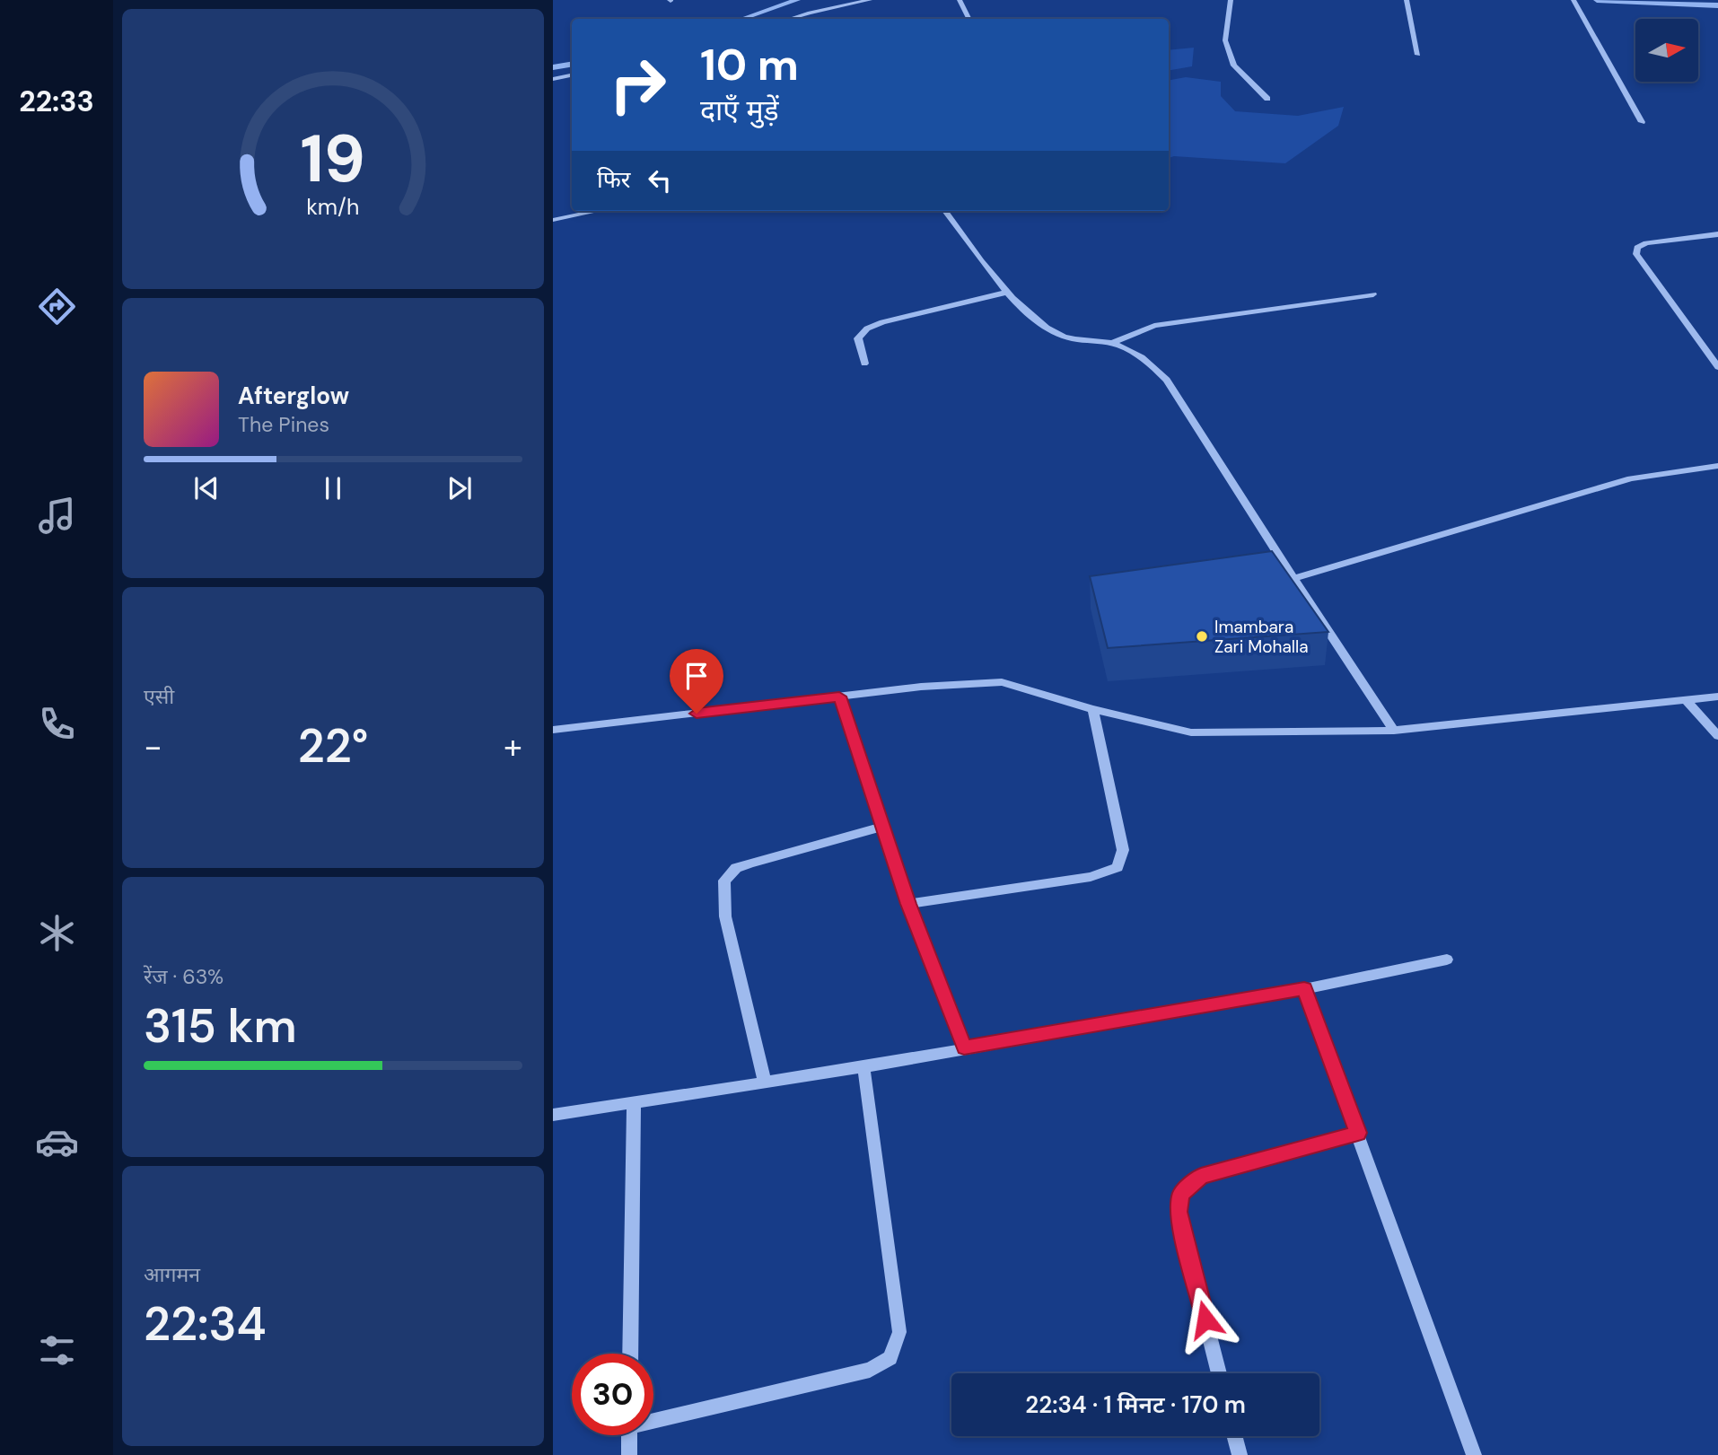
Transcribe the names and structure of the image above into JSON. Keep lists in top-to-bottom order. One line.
{"places":["Imambara Zari Mohalla"],"north":"right","page":{"tabs":"22:33","turn":["10 m","दाएँ मुड़ें"],"then":"फिर","song":["Afterglow","The Pines"],"tile":["एसी",["रेंज · 63%","315 km"],["आगमन","22:34"]],"heat":["−","22°","+"],"limit":"30","trip":"22:34 · 1 मिनट · 170 m","gauge":["19","km/h"]}}
